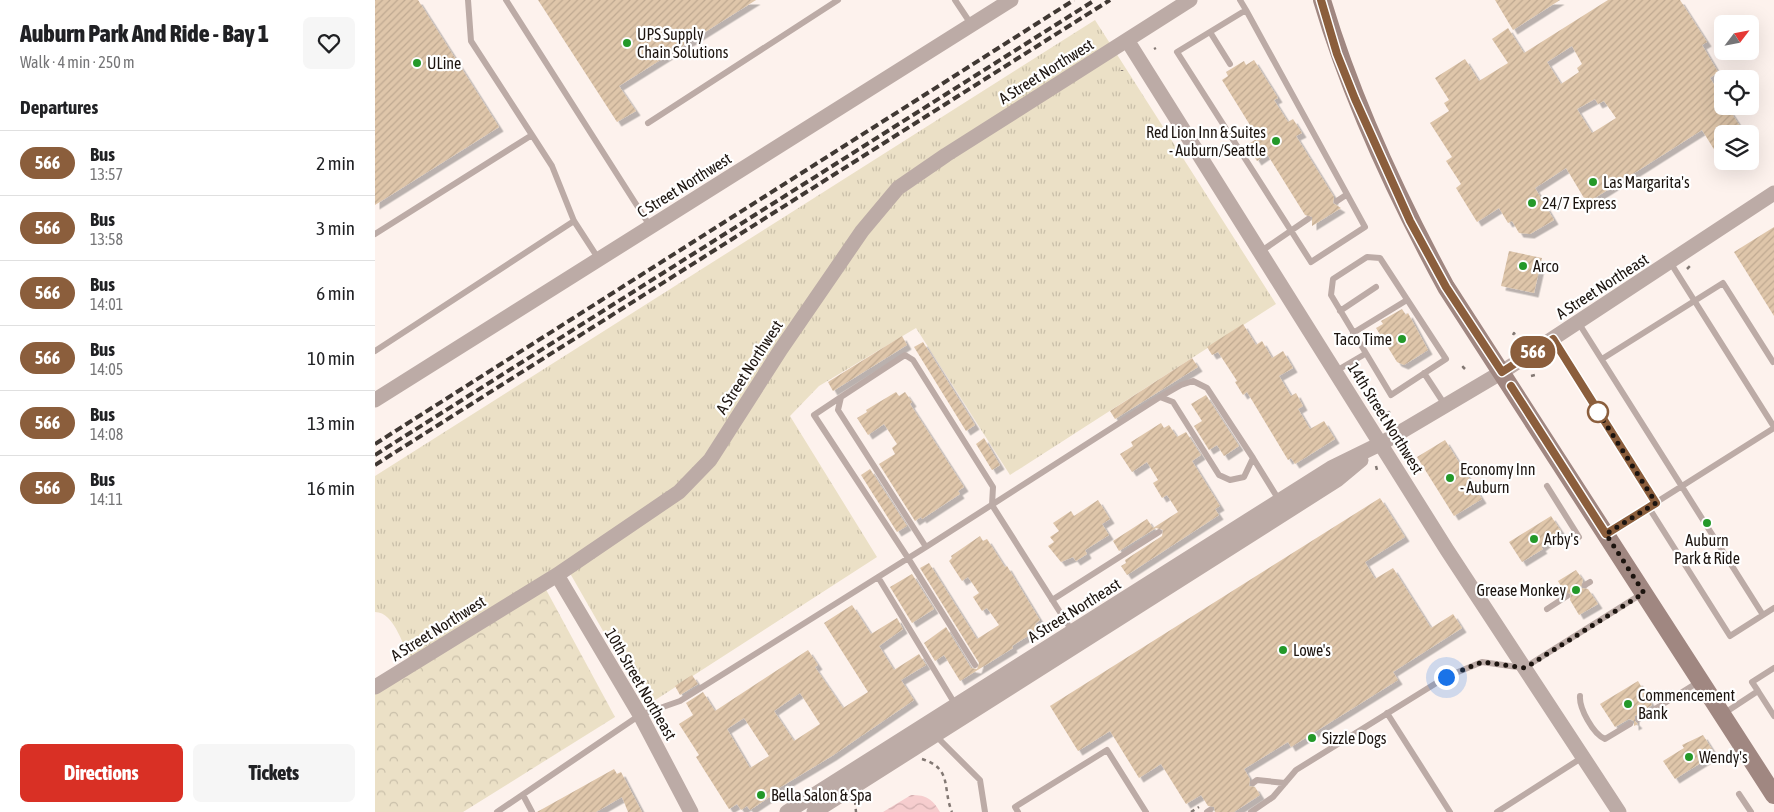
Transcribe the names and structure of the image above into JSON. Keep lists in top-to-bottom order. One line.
{"streets":{"street":["A Street Northwest","C Street Northwest","A Street Northeast","14th Street Northwest","10th Street Northeast"]},"crossings":[["A Street Northwest","14th Street Northwest"],["A Street Northwest","10th Street Northeast"],["A Street Northeast","14th Street Northwest"]],"places":["UPS Supply Chain Solutions","ULine","Red Lion Inn & Suites - Auburn/Seattle","Las Margarita's","24/7 Express","Arco","Taco Time","Economy Inn - Auburn","Auburn Park & Ride","Arby's","Grease Monkey","Lowe's","Commencement Bank","Sizzle Dogs","Wendy's","Bella Salon & Spa"],"lines":["bus line 566"],"north":"top right","page":{"heading":[["Auburn Park And Ride - Bay 1","Walk · 4 min · 250 m"],"Departures"],"on_map":"566","list":[{"mark":"566","name":"Bus","note":"13:57","value":"2 min"},{"mark":"566","name":"Bus","note":"13:58","value":"3 min"},{"mark":"566","name":"Bus","note":"14:01","value":"6 min"},{"mark":"566","name":"Bus","note":"14:05","value":"10 min"},{"mark":"566","name":"Bus","note":"14:08","value":"13 min"},{"mark":"566","name":"Bus","note":"14:11","value":"16 min"}],"buttons":["Directions","Tickets"]}}
